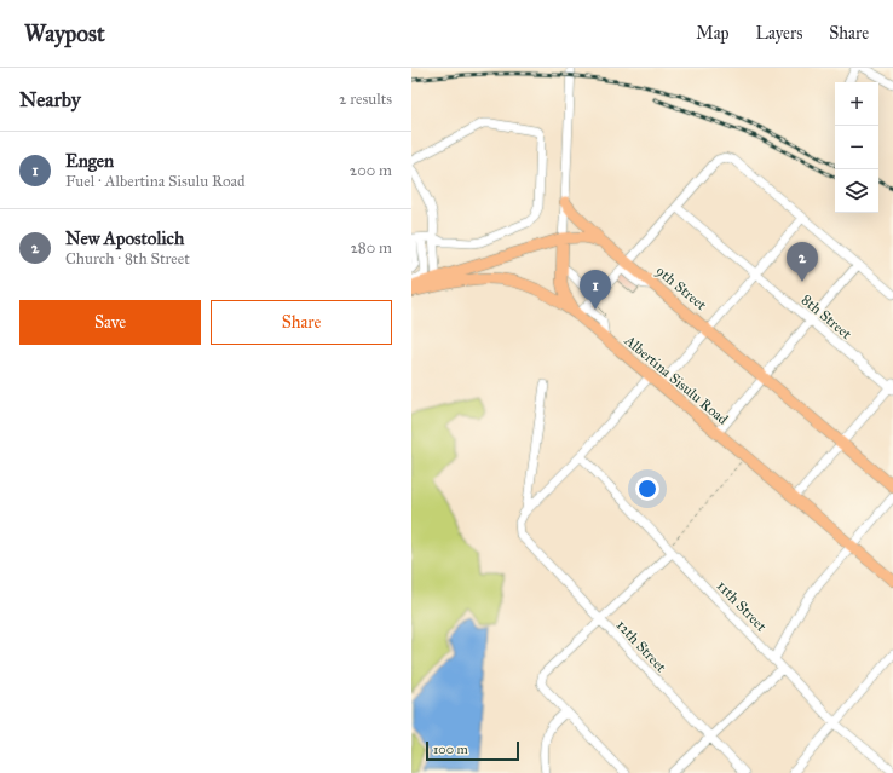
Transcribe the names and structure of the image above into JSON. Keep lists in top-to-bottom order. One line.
{"streets":{"main road":["9th Street","Albertina Sisulu Road"],"street":["8th Street","11th Street","12th Street"]},"crossings":[["9th Street","Albertina Sisulu Road"]],"scale_bar":"100 m","page":{"header":"Waypost","nav":["Map","Layers","Share"],"heading":["Nearby","2 results"],"map_buttons":["+","−"],"list":[{"mark":"1","name":"Engen","note":"Fuel · Albertina Sisulu Road","value":"200 m"},{"mark":"2","name":"New Apostolich","note":"Church · 8th Street","value":"280 m"}],"pins":["2","1"],"buttons":["Save","Share"],"scale":"100 m"}}
